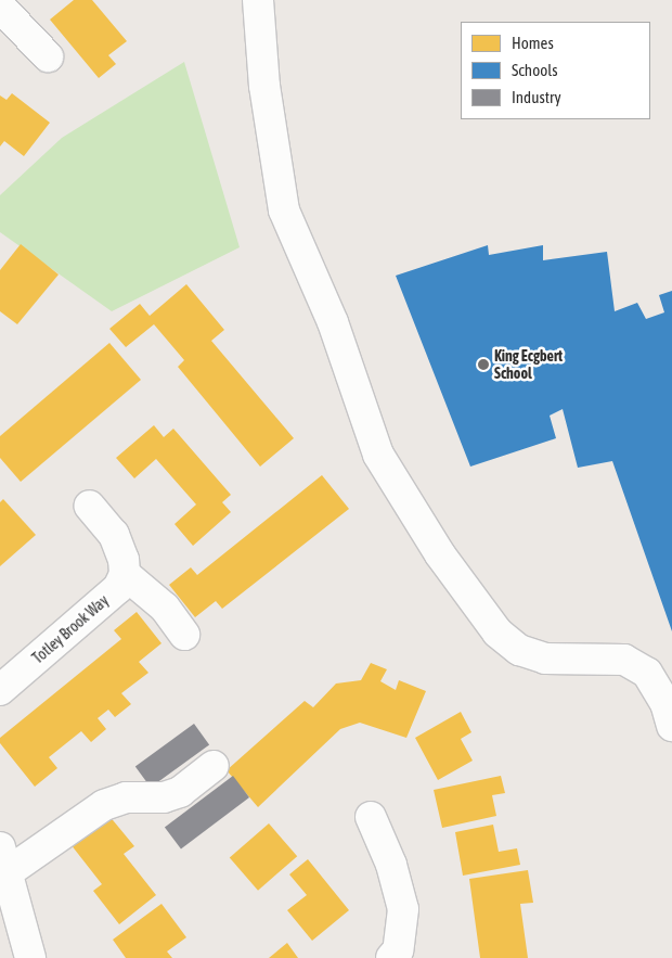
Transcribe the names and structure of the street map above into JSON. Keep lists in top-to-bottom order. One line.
{"streets":{"street":["Totley Brook Way"]},"places":["King Ecgbert School"],"legend":["Homes","Schools","Industry"]}
